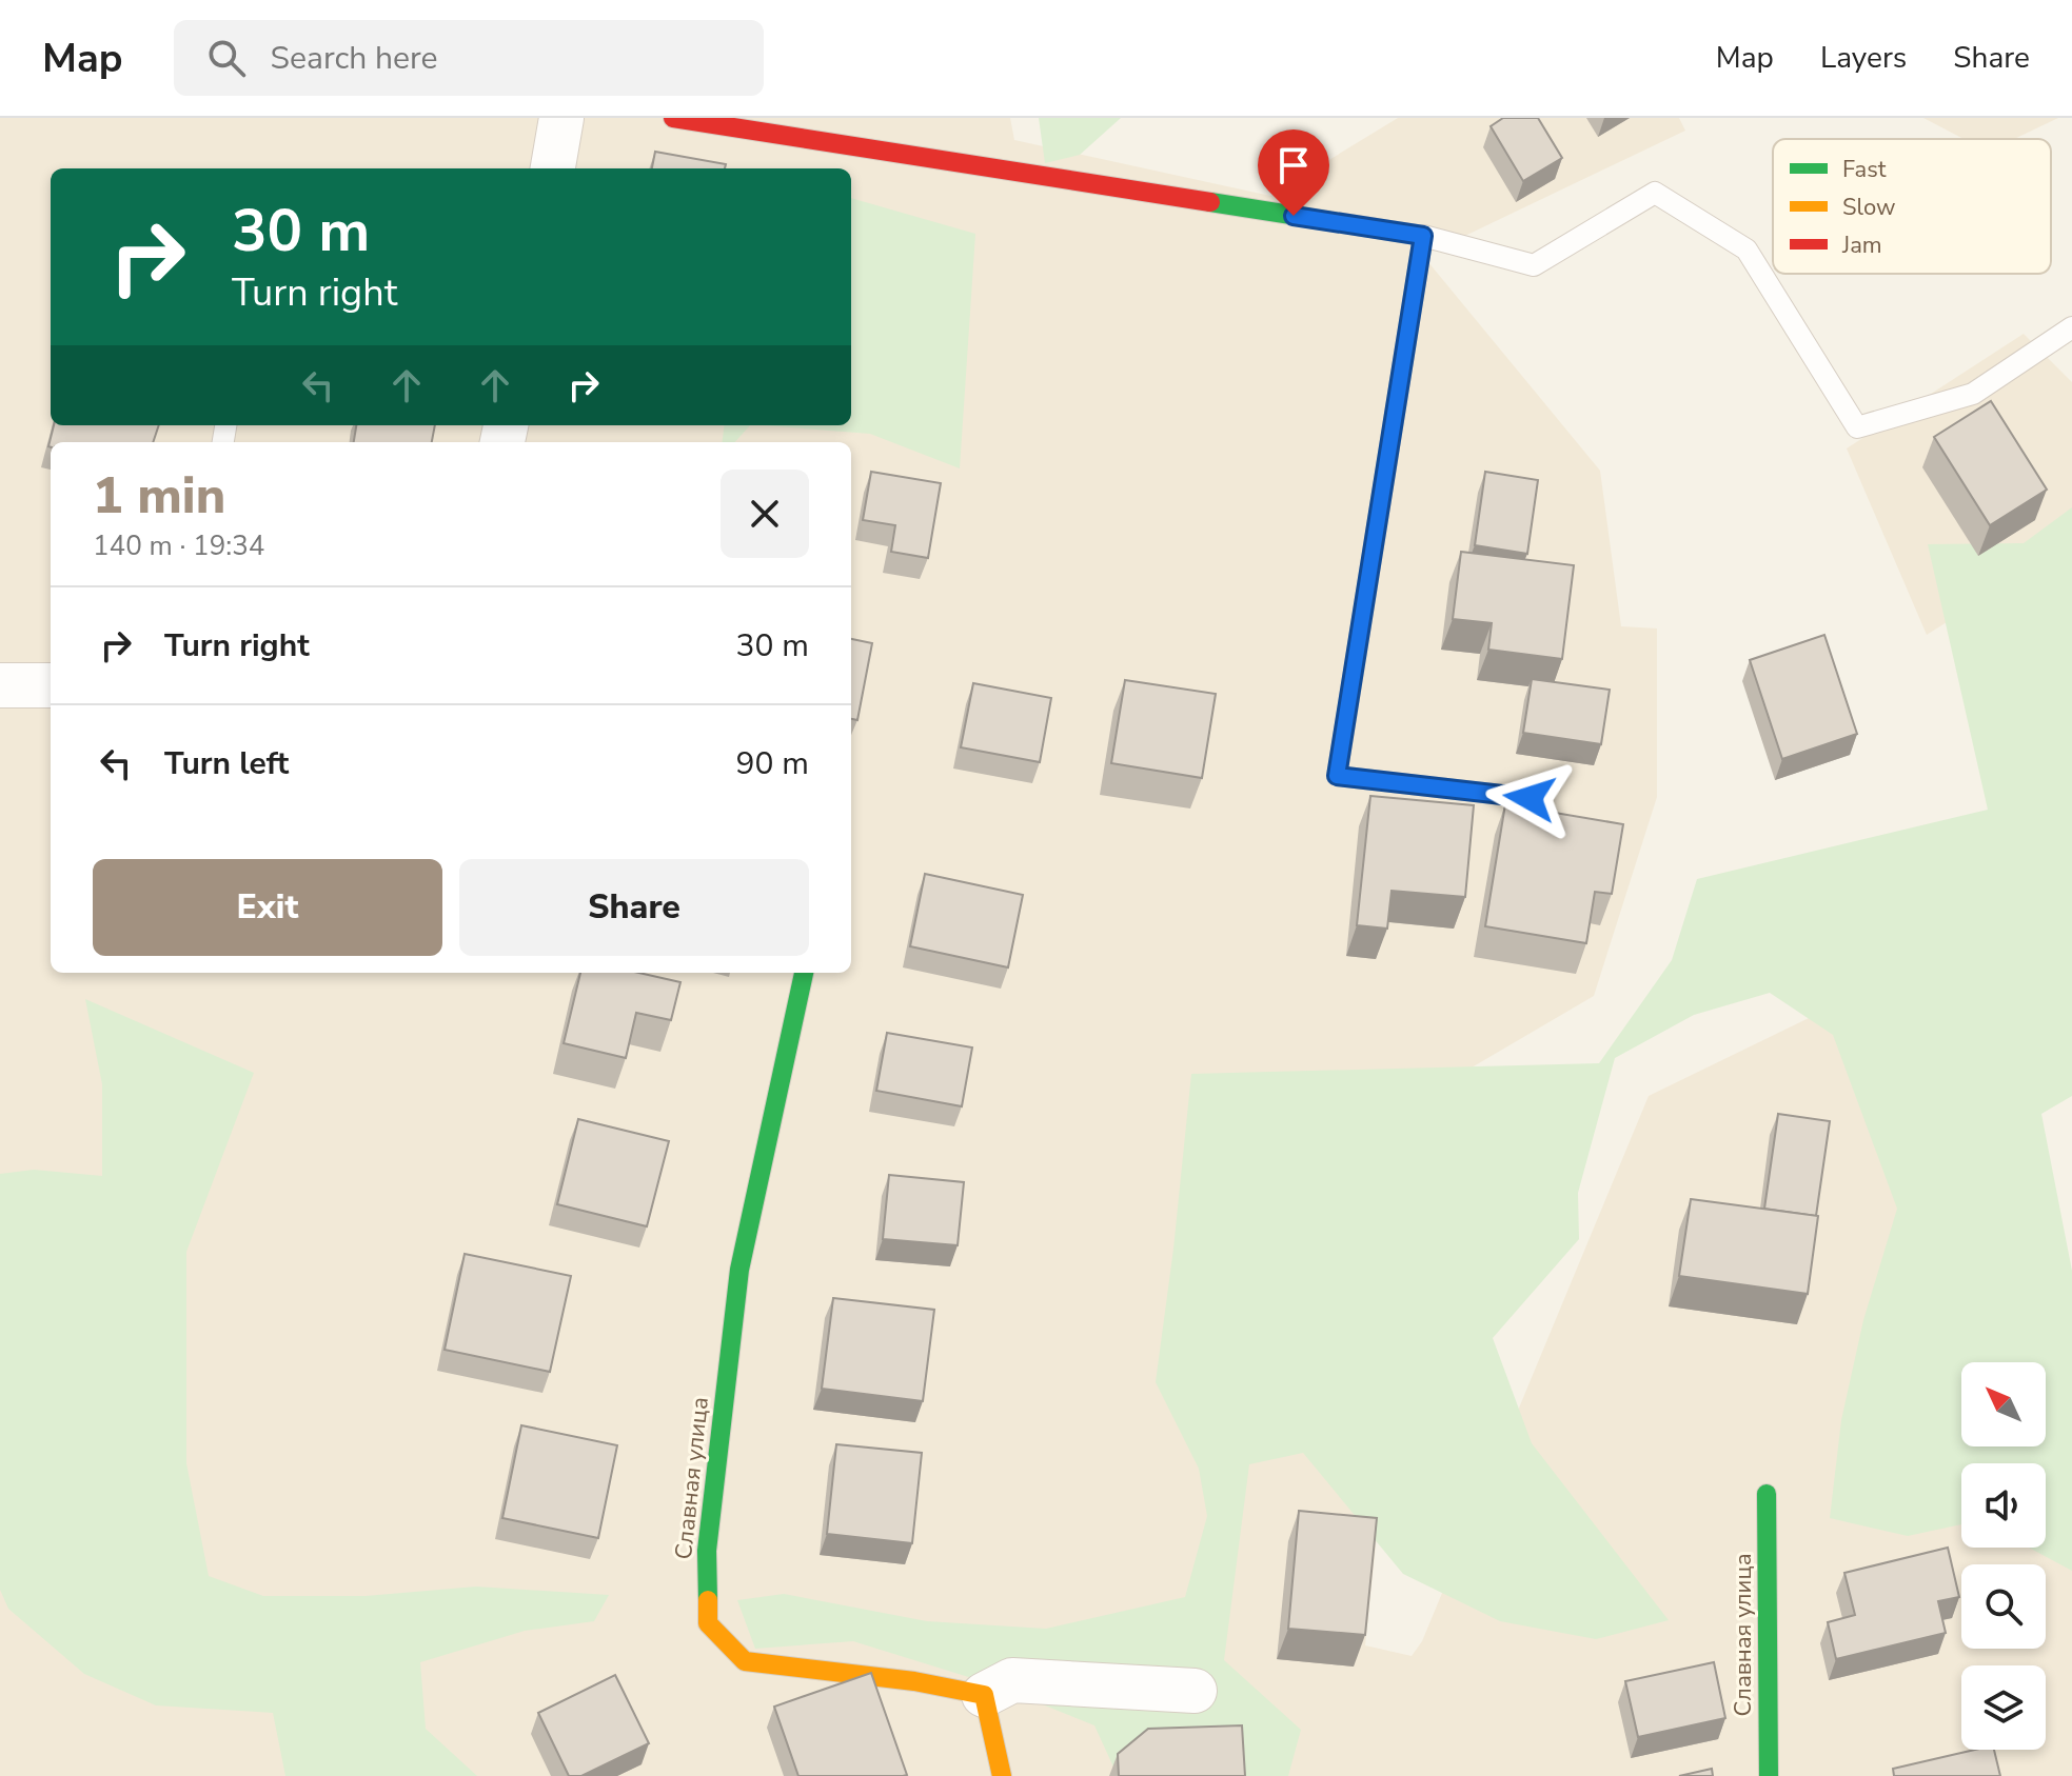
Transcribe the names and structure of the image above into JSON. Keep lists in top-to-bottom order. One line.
{"streets":{"street":["Славная улица"]},"legend":["Fast","Slow","Jam"],"north":"top left","page":{"header":"Map","search":"Search here","nav":["Map","Layers","Share"],"turn":["30 m","Turn right"],"heading":["1 min","140 m · 19:34"],"list":[{"name":"Turn right","value":"30 m"},{"name":"Turn left","value":"90 m"}],"buttons":["Exit","Share"]}}
